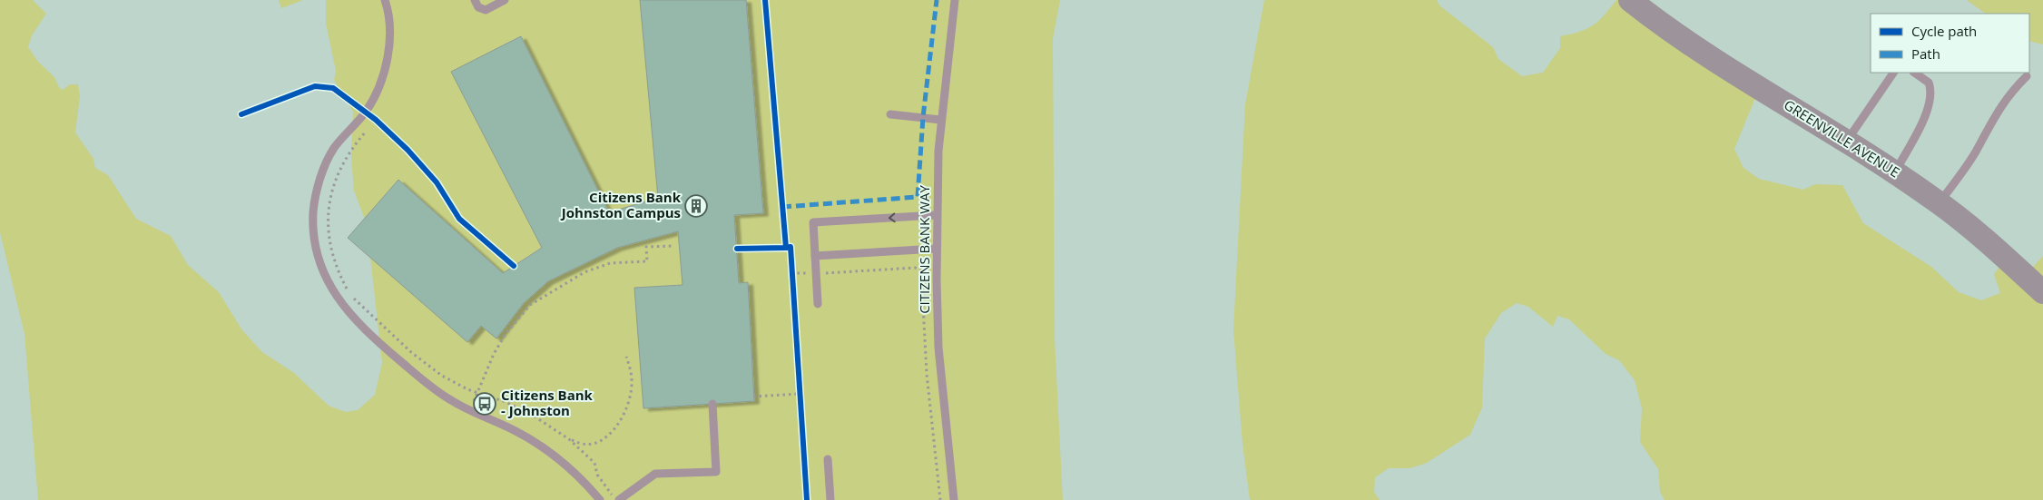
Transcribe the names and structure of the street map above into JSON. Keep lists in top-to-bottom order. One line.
{"streets":{"main road":["GREENVILLE AVENUE"],"lane":["CITIZENS BANK WAY"]},"places":{"building":["Citizens Bank Johnston Campus"],"bus stop":["Citizens Bank - Johnston"]},"legend":["Cycle path","Path"]}
